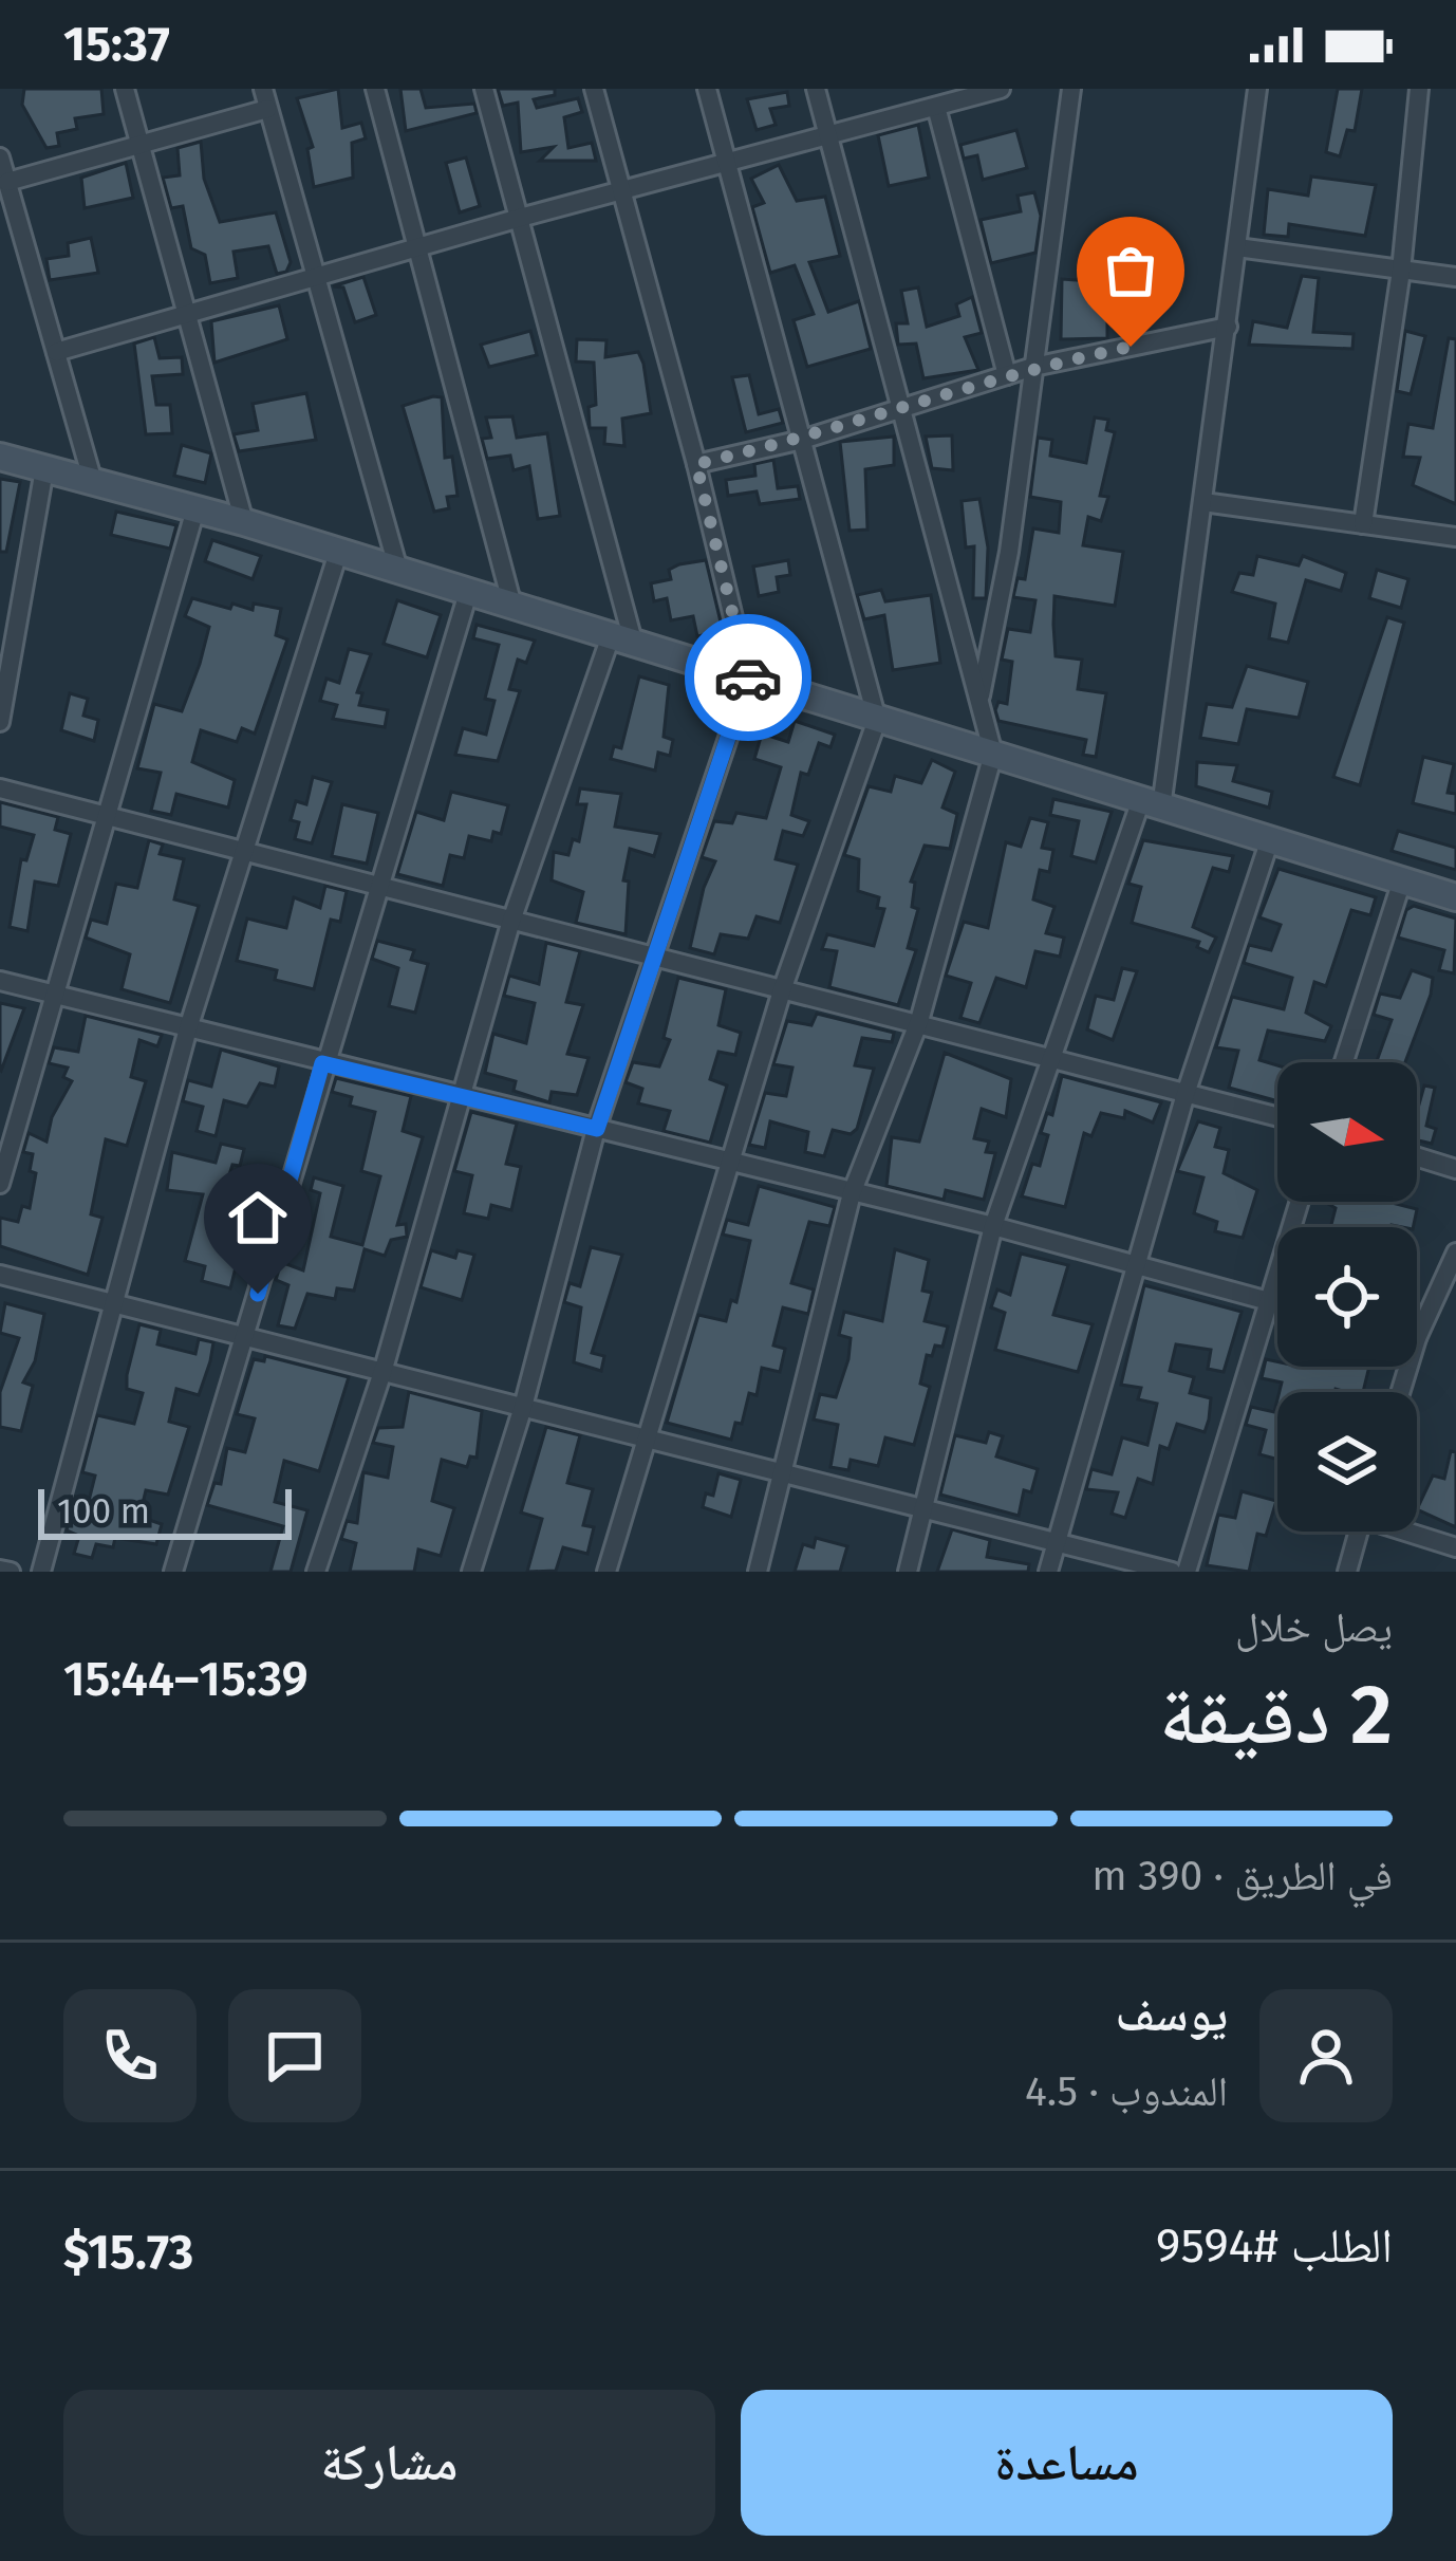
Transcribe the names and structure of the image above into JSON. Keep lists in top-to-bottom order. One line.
{"scale_bar":"100 m","north":"right","page":{"status":"15:37","scale":"100 m","heading":["2 دقيقة","يصل خلال","15:39–15:44"],"panel":["يوسف","المندوب · 4.5","الطلب #9594","$15.73"],"bar":"في الطريق · 390 m","buttons":["مساعدة","مشاركة"]}}
